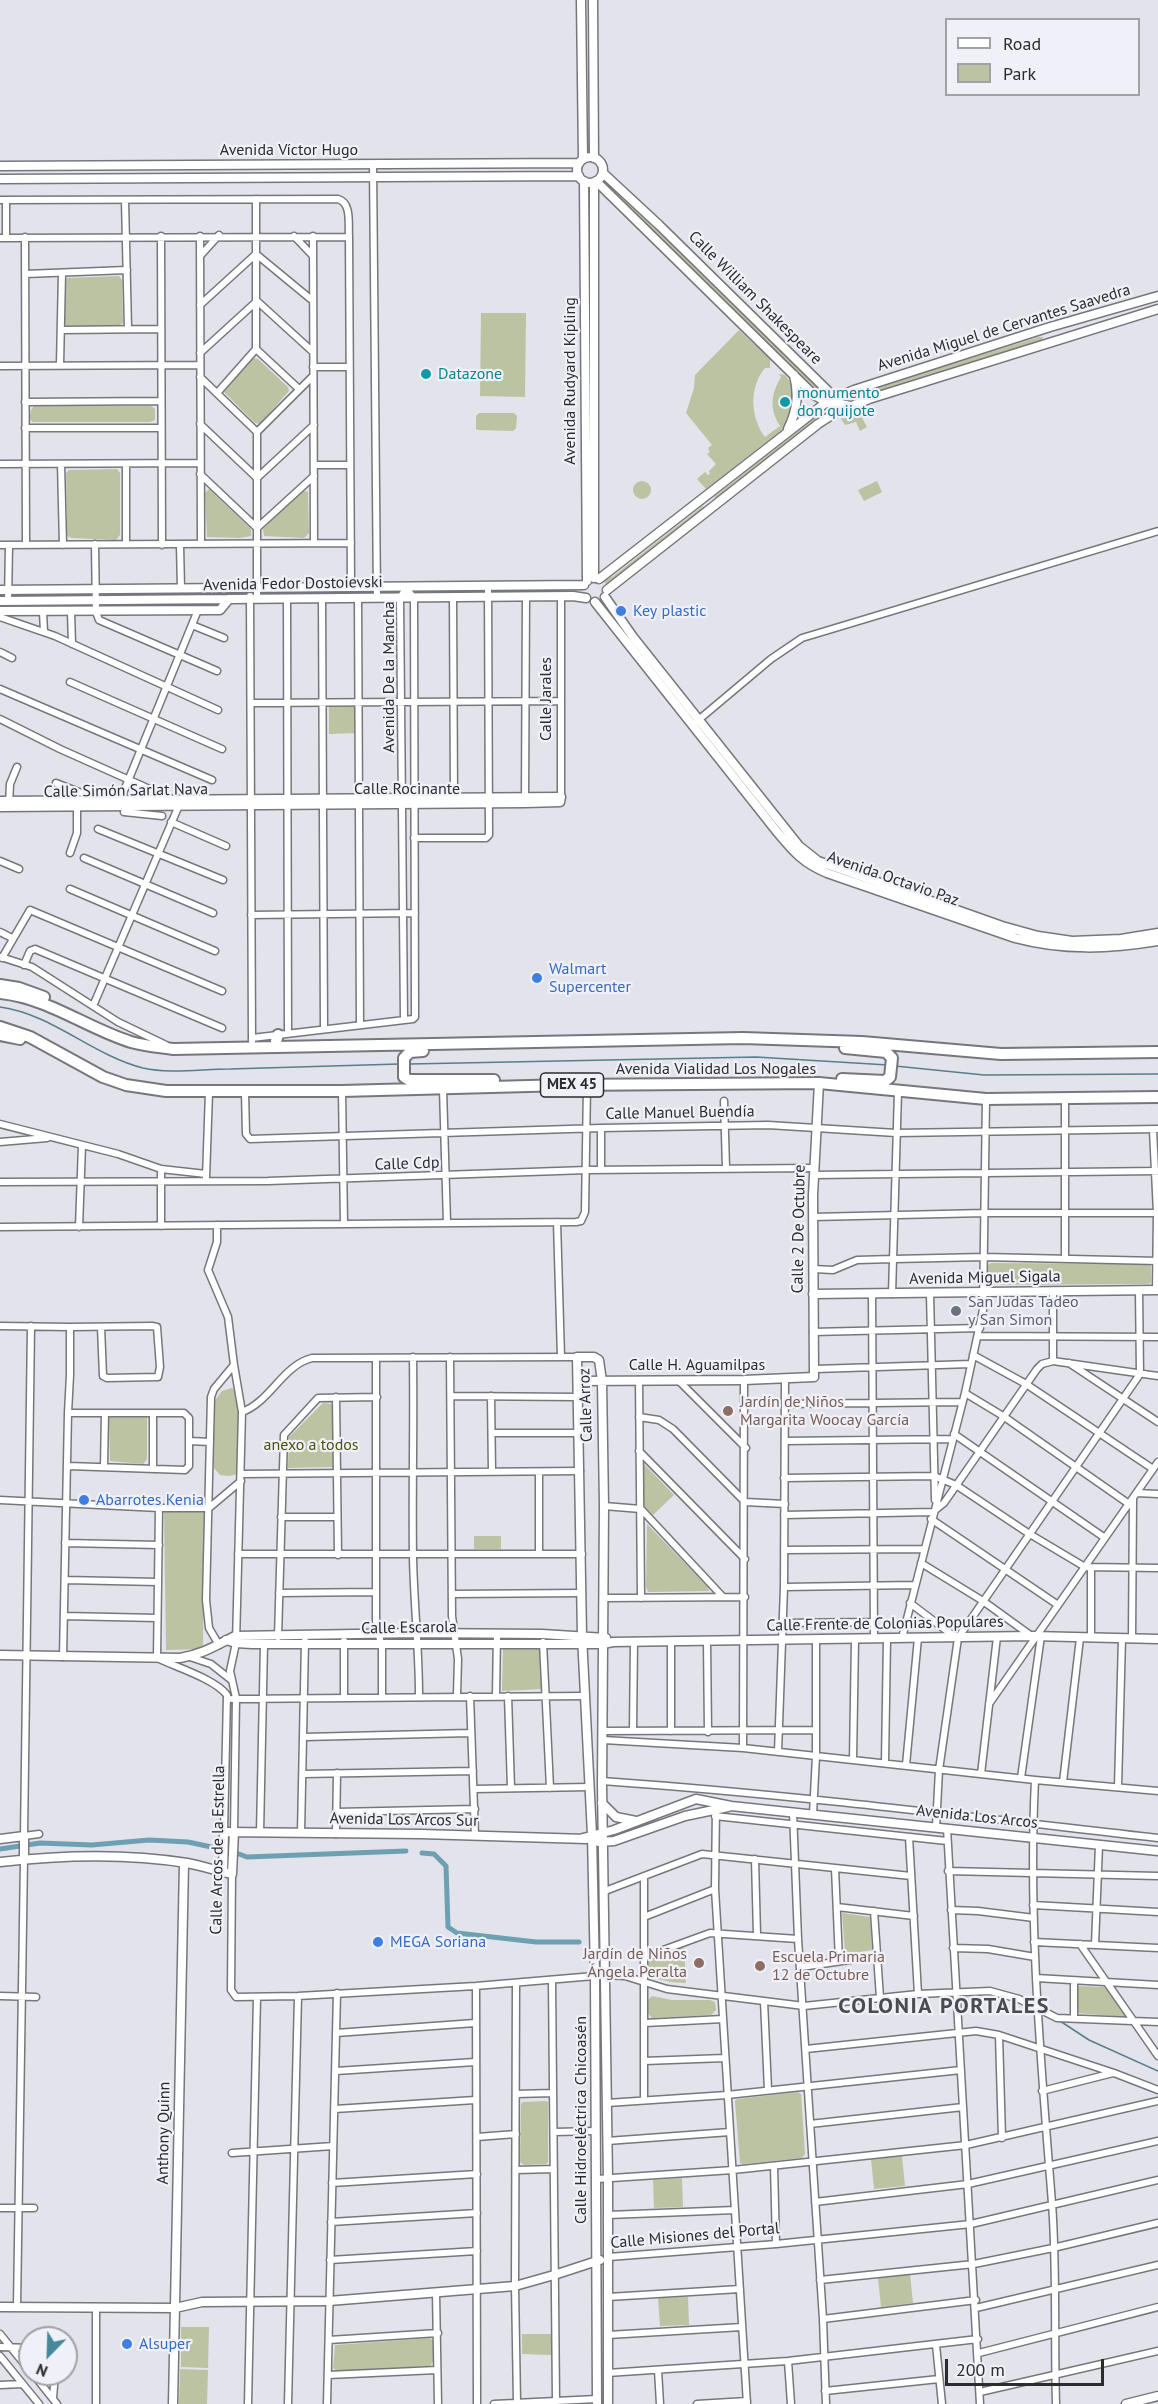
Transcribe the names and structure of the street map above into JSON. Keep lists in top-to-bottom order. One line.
{"streets":{"highway":["Avenida Vialidad Los Nogales","MEX 45"],"street":["Avenida Víctor Hugo","Calle William Shakespeare","Avenida Miguel de Cervantes Saavedra","Avenida Rudyard Kipling","Avenida Fedor Dostoievski","Avenida De la Mancha","Calle Jarales","Calle Rocinante","Calle Simón Sarlat Nava","Avenida Octavio Paz","Calle Manuel Buendía","Calle Cdp","Calle 2 De Octubre","Avenida Miguel Sigala","Calle H. Aguamilpas","Calle Arroz","Calle Frente de Colonias Populares","Calle Escarola","Avenida Los Arcos","Avenida Los Arcos Sur","Calle Arcos de la Estrella","Calle Hidroeléctrica Chicoasén","Anthony Quinn","Calle Misiones del Portal"]},"crossings":[["Avenida Víctor Hugo","Calle William Shakespeare"],["Avenida Víctor Hugo","Avenida Rudyard Kipling"],["Calle William Shakespeare","Avenida Miguel de Cervantes Saavedra"],["Calle William Shakespeare","Avenida Rudyard Kipling"],["Avenida Miguel de Cervantes Saavedra","Avenida Rudyard Kipling"],["Avenida Miguel de Cervantes Saavedra","Avenida Fedor Dostoievski"],["Avenida Miguel de Cervantes Saavedra","Avenida Octavio Paz"],["Avenida Rudyard Kipling","Avenida Fedor Dostoievski"],["Avenida Rudyard Kipling","Avenida Octavio Paz"],["Avenida Fedor Dostoievski","Avenida De la Mancha"],["Avenida Fedor Dostoievski","Calle Jarales"],["Avenida Fedor Dostoievski","Avenida Octavio Paz"],["Avenida De la Mancha","Calle Rocinante"],["Calle Jarales","Calle Rocinante"],["Calle Rocinante","Calle Simón Sarlat Nava"],["Avenida Vialidad Los Nogales","Calle Manuel Buendía"],["Avenida Vialidad Los Nogales","Calle 2 De Octubre"],["Calle Manuel Buendía","Calle 2 De Octubre"],["Calle Cdp","Calle 2 De Octubre"],["Calle 2 De Octubre","Avenida Miguel Sigala"],["Calle 2 De Octubre","Calle H. Aguamilpas"],["Calle H. Aguamilpas","Calle Arroz"],["Calle Arroz","Calle Frente de Colonias Populares"],["Calle Arroz","Calle Escarola"],["Calle Arroz","Avenida Los Arcos"],["Calle Arroz","Avenida Los Arcos Sur"],["Calle Arroz","Calle Hidroeléctrica Chicoasén"],["Calle Frente de Colonias Populares","Calle Escarola"],["Avenida Los Arcos","Avenida Los Arcos Sur"],["Avenida Los Arcos","Calle Hidroeléctrica Chicoasén"],["Avenida Los Arcos Sur","Calle Arcos de la Estrella"],["Avenida Los Arcos Sur","Calle Hidroeléctrica Chicoasén"],["Calle Hidroeléctrica Chicoasén","Calle Misiones del Portal"],["Anthony Quinn","Calle Misiones del Portal"]],"districts":["COLONIA PORTALES"],"parks":["anexo a todos"],"places":["Datazone","monumento don quijote","Key plastic","Walmart Supercenter","San Judas Tadeo y San Simon","Jardín de Niños Margarita Woocay García","Abarrotes Kenia","MEGA Soriana","Jardín de Niños Ángela Peralta","Escuela Primaria 12 de Octubre","Alsuper"],"legend":["Road","Park"],"scale_bar":"200 m","north":"bottom left"}
